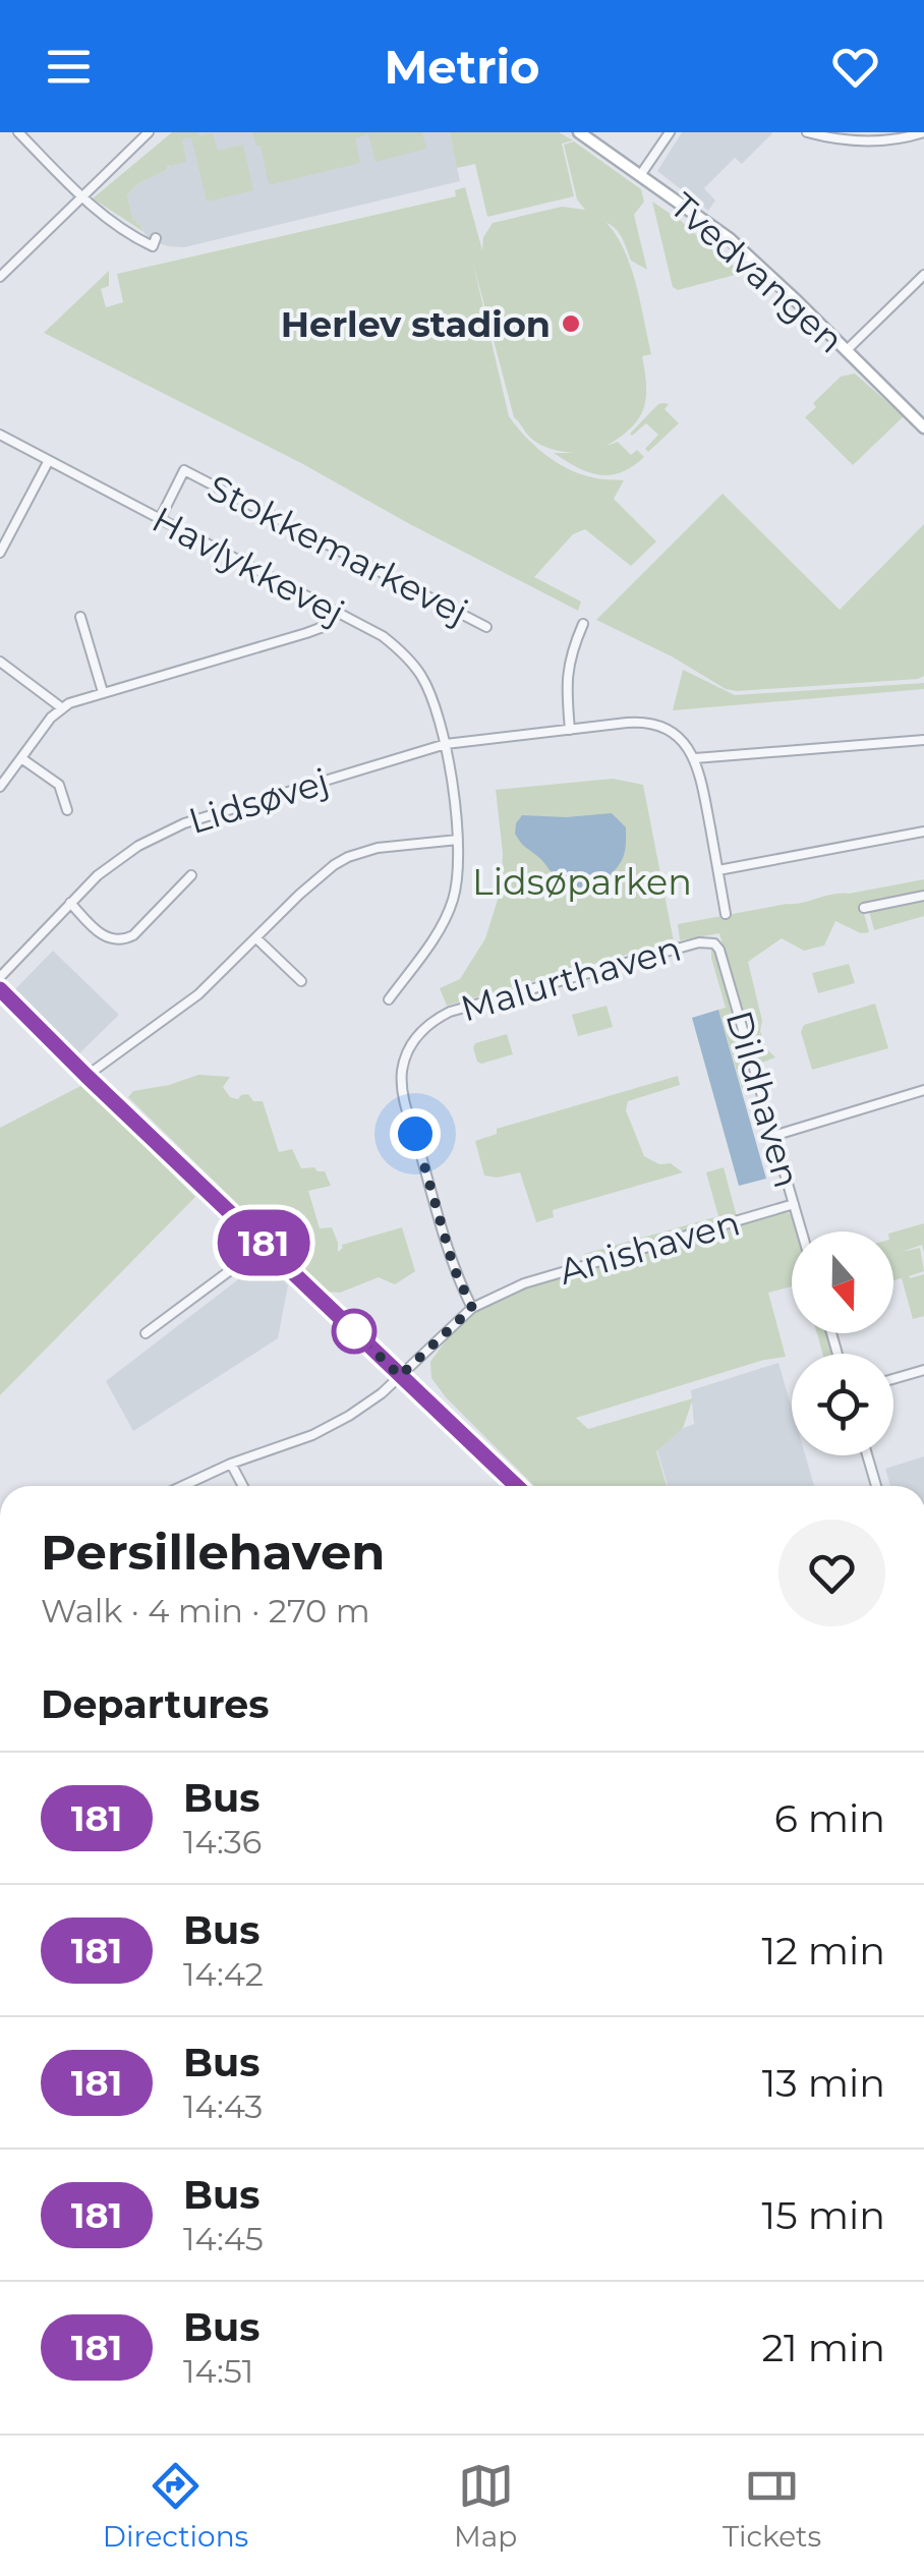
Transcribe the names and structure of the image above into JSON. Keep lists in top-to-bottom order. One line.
{"streets":{"street":["Tvedvangen","Stokkemarkevej","Havlykkevej","Lidsøvej","Malurthaven","Dildhaven","Anishaven"]},"crossings":[["Stokkemarkevej","Havlykkevej"],["Havlykkevej","Lidsøvej"],["Malurthaven","Dildhaven"],["Malurthaven","Anishaven"],["Dildhaven","Anishaven"]],"parks":["Lidsøparken"],"places":["Herlev stadion"],"lines":["bus line 181"],"north":"bottom","page":{"header":"Metrio","on_map":"181","heading":[["Persillehaven","Walk · 4 min · 270 m"],"Departures"],"list":[{"mark":"181","name":"Bus","note":"14:36","value":"6 min"},{"mark":"181","name":"Bus","note":"14:42","value":"12 min"},{"mark":"181","name":"Bus","note":"14:43","value":"13 min"},{"mark":"181","name":"Bus","note":"14:45","value":"15 min"},{"mark":"181","name":"Bus","note":"14:51","value":"21 min"}],"tabs":["Directions","Map","Tickets"]}}
